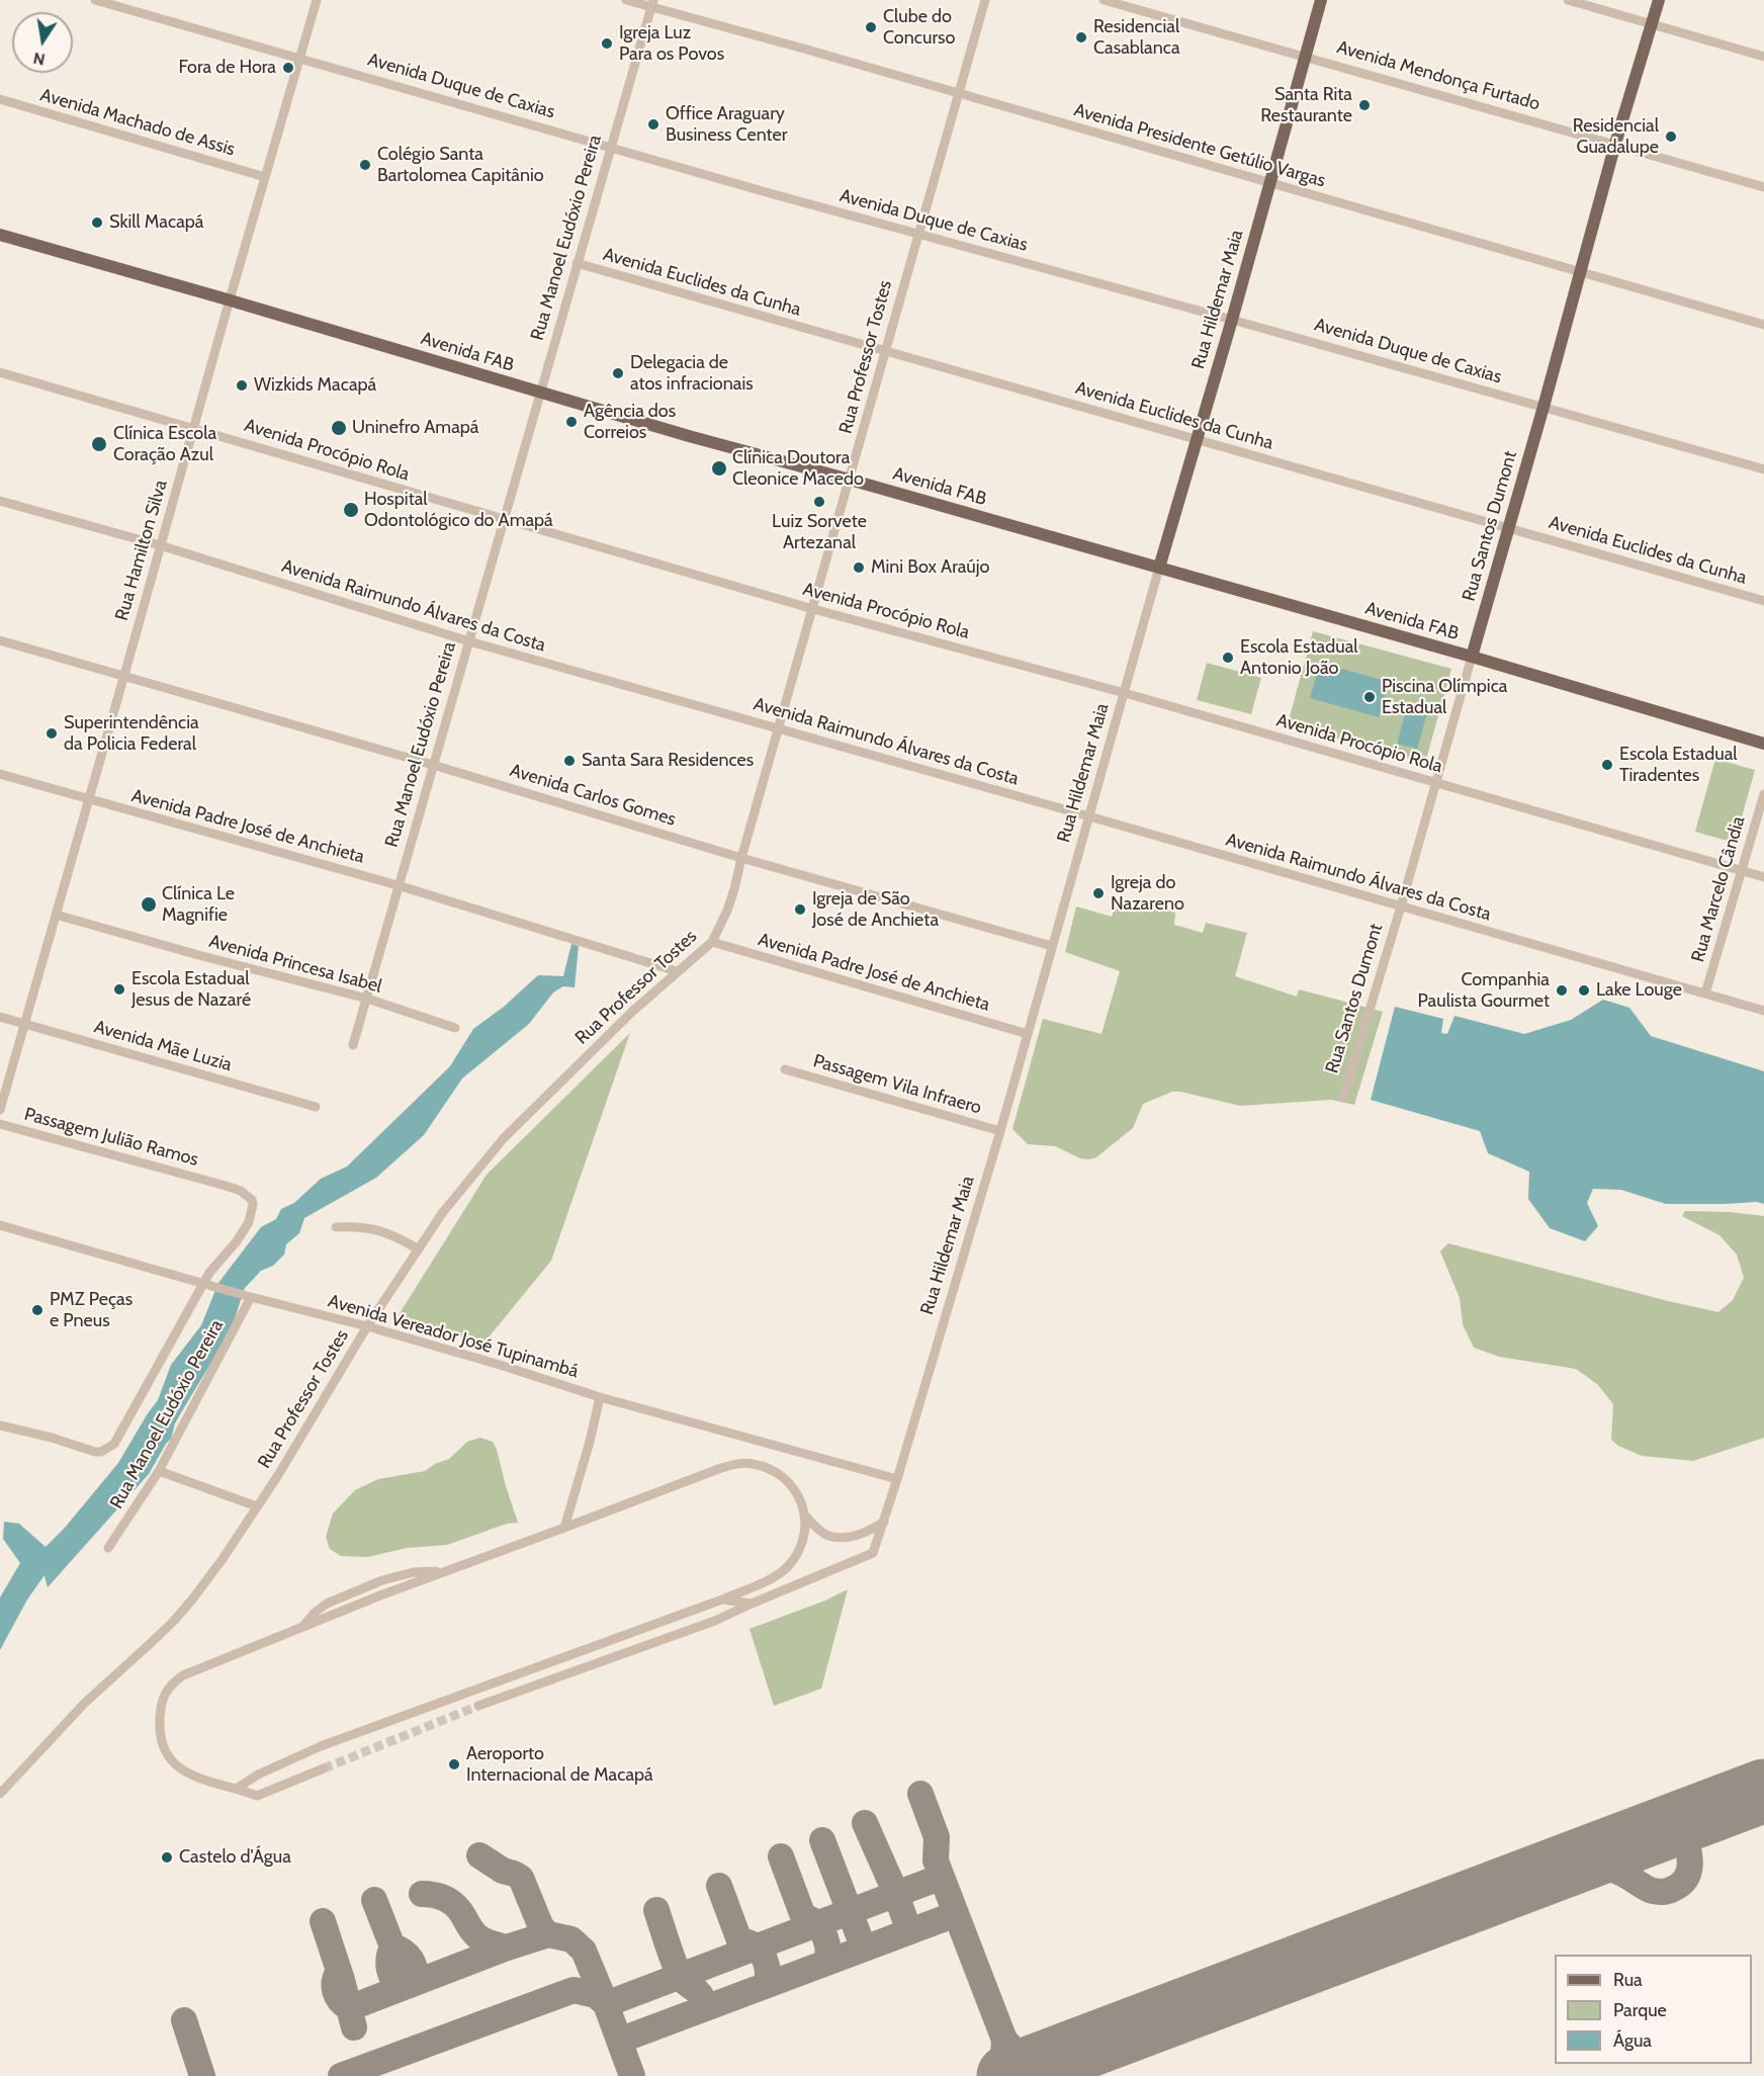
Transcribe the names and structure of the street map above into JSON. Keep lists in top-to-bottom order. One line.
{"streets":{"main road":["Rua Hildemar Maia","Avenida FAB","Rua Santos Dumont"],"street":["Avenida Mendonça Furtado","Avenida Duque de Caxias","Avenida Machado de Assis","Avenida Presidente Getúlio Vargas","Rua Manoel Eudóxio Pereira","Avenida Euclides da Cunha","Rua Professor Tostes","Avenida Procópio Rola","Rua Hamilton Silva","Avenida Raimundo Álvares da Costa","Avenida Carlos Gomes","Avenida Padre José de Anchieta","Rua Marcelo Cândia","Avenida Princesa Isabel","Avenida Mãe Luzia","Passagem Vila Infraero","Passagem Julião Ramos","Avenida Vereador José Tupinambá"]},"crossings":[["Avenida Mendonça Furtado","Rua Hildemar Maia"],["Avenida Mendonça Furtado","Rua Santos Dumont"],["Avenida Duque de Caxias","Rua Manoel Eudóxio Pereira"],["Avenida Duque de Caxias","Rua Hildemar Maia"],["Avenida Duque de Caxias","Rua Professor Tostes"],["Avenida Duque de Caxias","Rua Santos Dumont"],["Avenida Duque de Caxias","Rua Hamilton Silva"],["Avenida Machado de Assis","Rua Hamilton Silva"],["Avenida Presidente Getúlio Vargas","Rua Manoel Eudóxio Pereira"],["Avenida Presidente Getúlio Vargas","Rua Hildemar Maia"],["Avenida Presidente Getúlio Vargas","Rua Professor Tostes"],["Avenida Presidente Getúlio Vargas","Rua Santos Dumont"],["Rua Manoel Eudóxio Pereira","Avenida Euclides da Cunha"],["Rua Manoel Eudóxio Pereira","Avenida FAB"],["Rua Manoel Eudóxio Pereira","Avenida Procópio Rola"],["Rua Manoel Eudóxio Pereira","Avenida Raimundo Álvares da Costa"],["Rua Manoel Eudóxio Pereira","Avenida Carlos Gomes"],["Rua Manoel Eudóxio Pereira","Avenida Padre José de Anchieta"],["Rua Manoel Eudóxio Pereira","Avenida Princesa Isabel"],["Rua Manoel Eudóxio Pereira","Passagem Julião Ramos"],["Rua Manoel Eudóxio Pereira","Avenida Vereador José Tupinambá"],["Avenida Euclides da Cunha","Rua Hildemar Maia"],["Avenida Euclides da Cunha","Rua Professor Tostes"],["Avenida Euclides da Cunha","Rua Santos Dumont"],["Rua Hildemar Maia","Avenida FAB"],["Rua Hildemar Maia","Avenida Procópio Rola"],["Rua Hildemar Maia","Avenida Raimundo Álvares da Costa"],["Rua Hildemar Maia","Avenida Carlos Gomes"],["Rua Hildemar Maia","Avenida Padre José de Anchieta"],["Rua Hildemar Maia","Passagem Vila Infraero"],["Rua Hildemar Maia","Avenida Vereador José Tupinambá"],["Avenida FAB","Rua Professor Tostes"],["Avenida FAB","Rua Santos Dumont"],["Avenida FAB","Rua Hamilton Silva"],["Rua Professor Tostes","Avenida Procópio Rola"],["Rua Professor Tostes","Avenida Raimundo Álvares da Costa"],["Rua Professor Tostes","Avenida Carlos Gomes"],["Rua Professor Tostes","Avenida Padre José de Anchieta"],["Rua Professor Tostes","Avenida Vereador José Tupinambá"],["Avenida Procópio Rola","Rua Santos Dumont"],["Avenida Procópio Rola","Rua Hamilton Silva"],["Avenida Procópio Rola","Rua Marcelo Cândia"],["Rua Santos Dumont","Avenida Raimundo Álvares da Costa"],["Rua Hamilton Silva","Avenida Raimundo Álvares da Costa"],["Rua Hamilton Silva","Avenida Carlos Gomes"],["Rua Hamilton Silva","Avenida Padre José de Anchieta"],["Rua Hamilton Silva","Avenida Princesa Isabel"],["Rua Hamilton Silva","Avenida Mãe Luzia"],["Avenida Raimundo Álvares da Costa","Rua Marcelo Cândia"]],"places":["Clube do Concurso","Residencial Casablanca","Igreja Luz Para os Povos","Fora de Hora","Santa Rita Restaurante","Office Araguary Business Center","Residencial Guadalupe","Colégio Santa Bartolomea Capitânio","Skill Macapá","Delegacia de atos infracionais","Wizkids Macapá","Agência dos Correios","Uninefro Amapá","Clínica Escola Coração Azul","Clínica Doutora Cleonice Macedo","Luiz Sorvete Artezanal","Hospital Odontológico do Amapá","Mini Box Araújo","Escola Estadual Antonio João","Piscina Olímpica Estadual","Superintendência da Policia Federal","Santa Sara Residences","Escola Estadual Tiradentes","Igreja do Nazareno","Clínica Le Magnifie","Igreja de São José de Anchieta","Escola Estadual Jesus de Nazaré","Companhia Paulista Gourmet","Lake Louge","PMZ Peças e Pneus","Aeroporto Internacional de Macapá","Castelo d'Água"],"legend":["Rua","Parque","Água"],"north":"bottom"}
